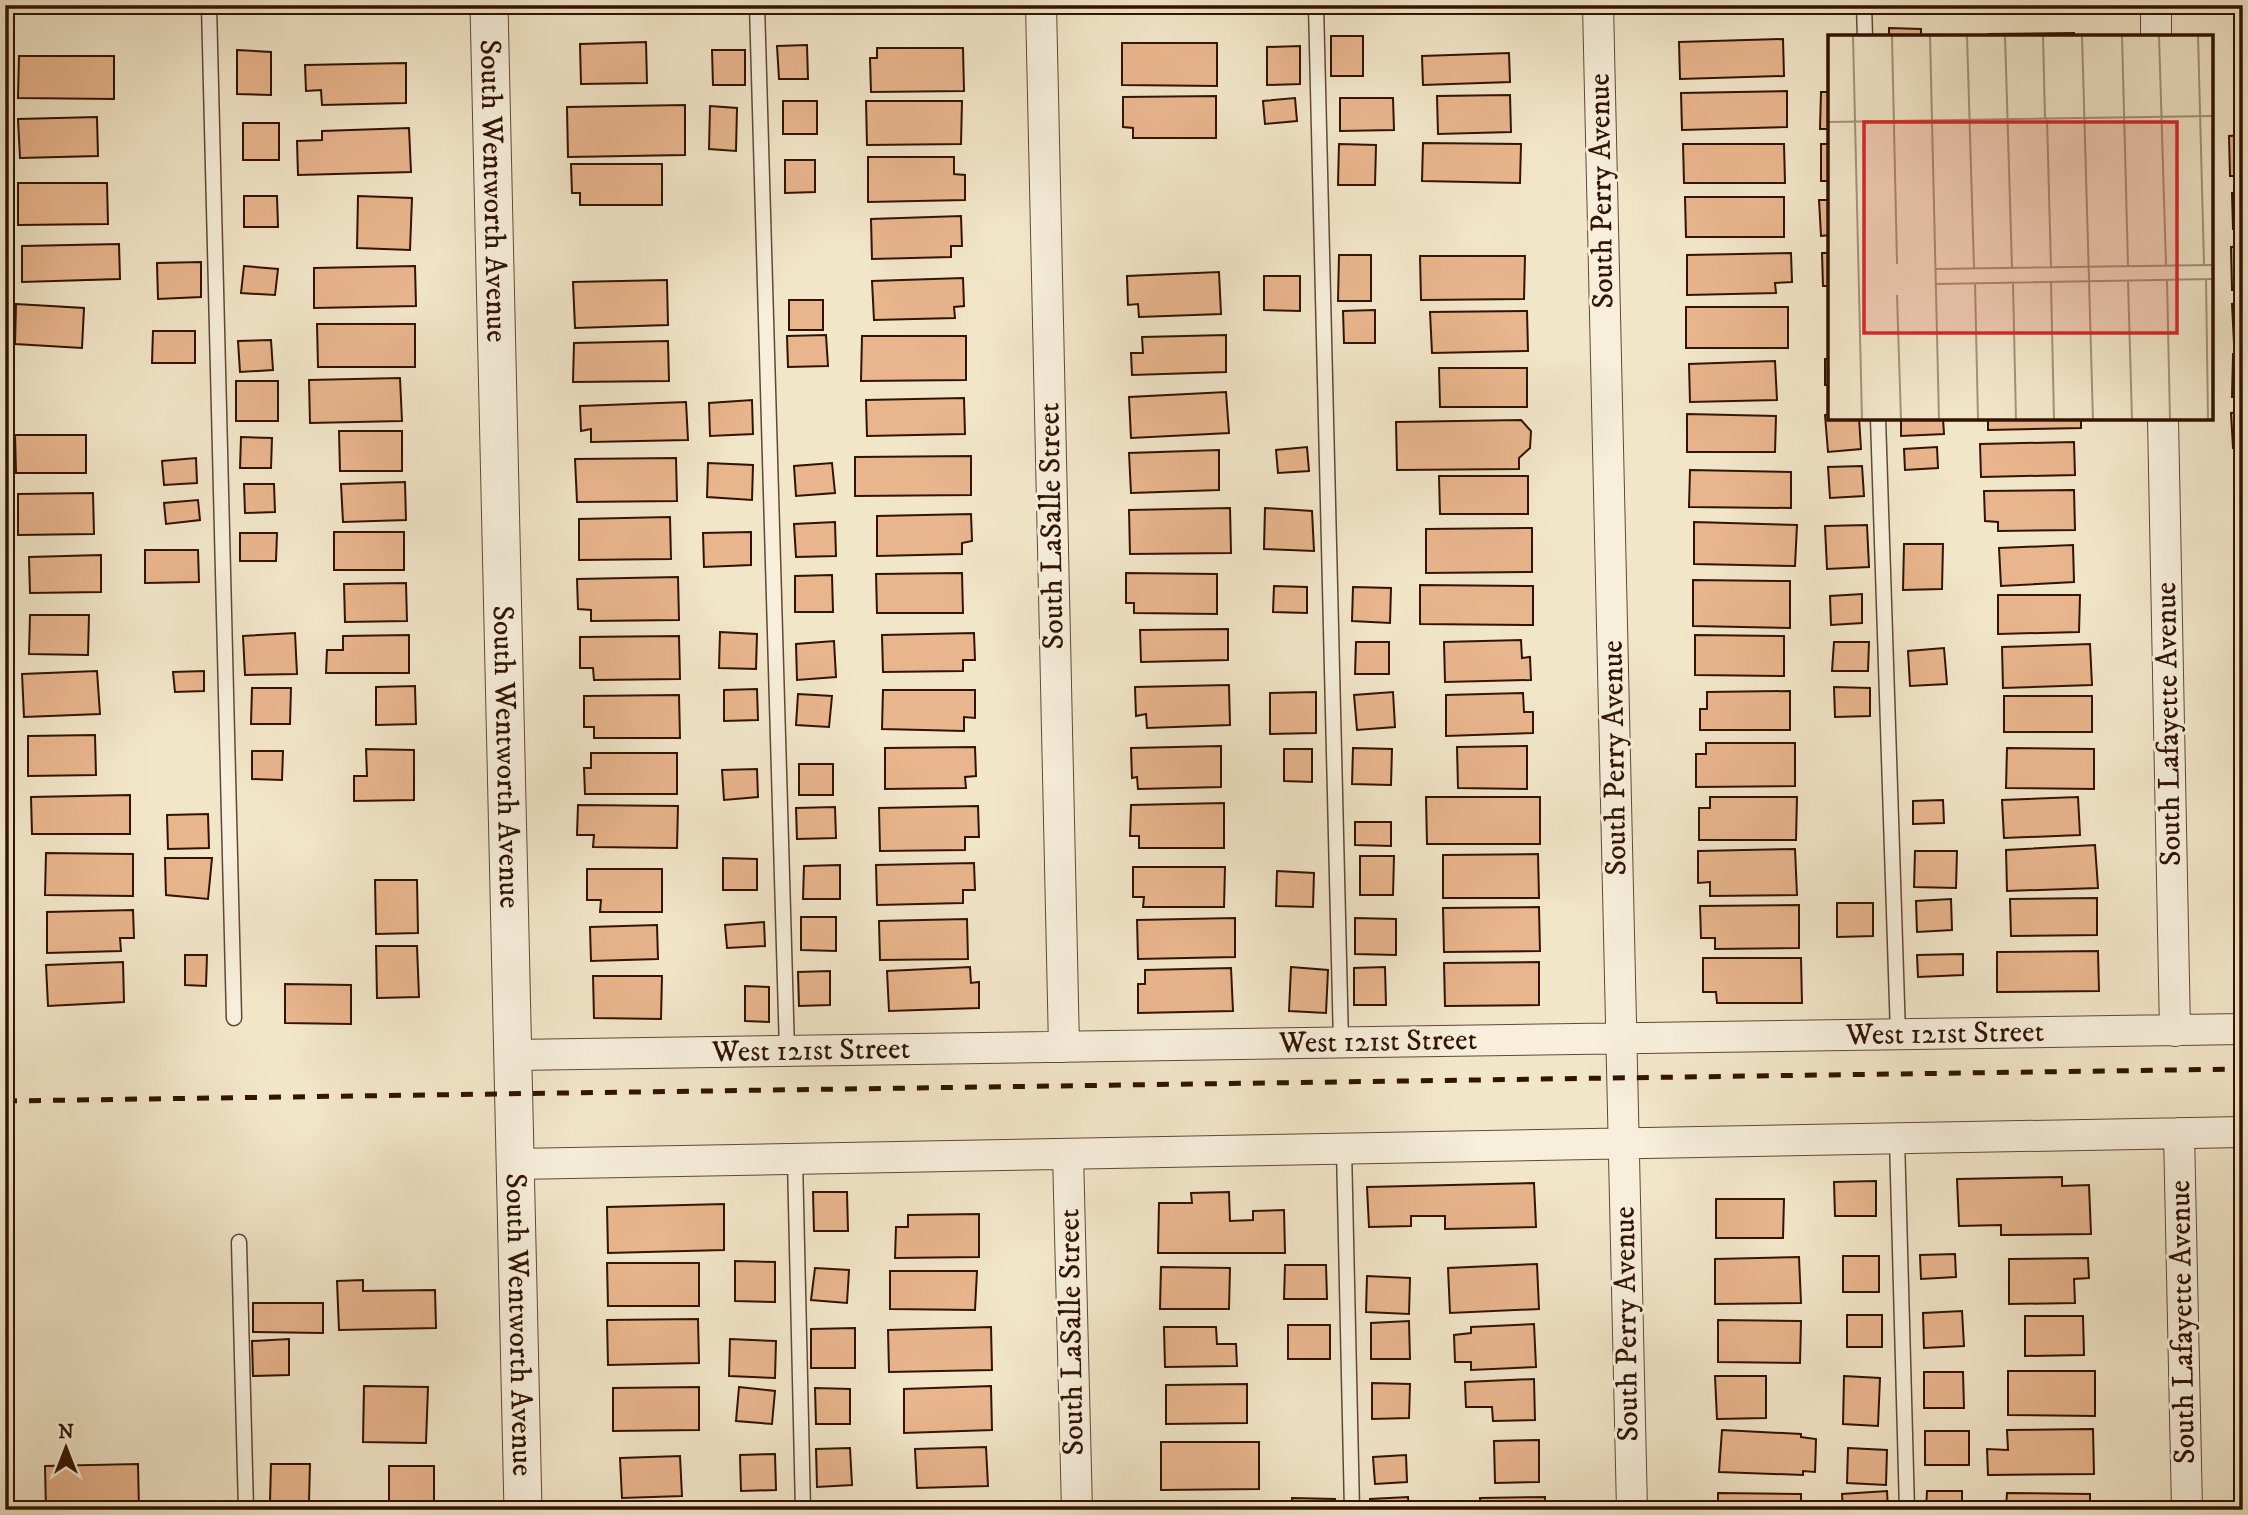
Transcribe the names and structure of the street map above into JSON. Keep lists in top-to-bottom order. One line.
{"streets":{"street":["South Wentworth Avenue","South Perry Avenue","South LaSalle Street","South Lafayette Avenue","West 121st Street"]},"crossings":[["South Wentworth Avenue","West 121st Street"],["South Perry Avenue","West 121st Street"],["South LaSalle Street","West 121st Street"],["South Lafayette Avenue","West 121st Street"]],"north":"top"}
